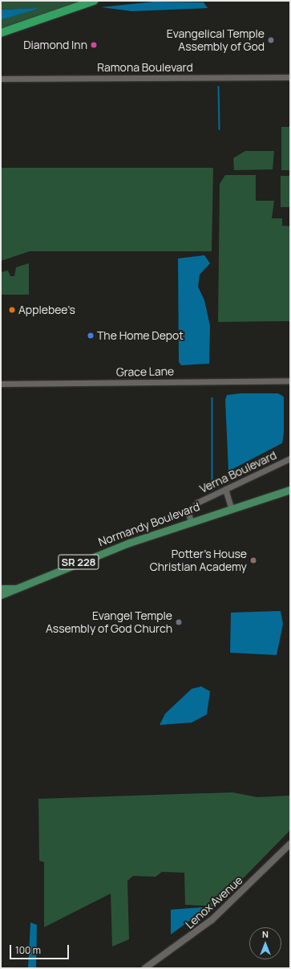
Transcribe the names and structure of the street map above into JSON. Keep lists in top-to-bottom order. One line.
{"streets":{"main road":["Normandy Boulevard","SR 228","Lenox Avenue"],"street":["Ramona Boulevard","Grace Lane","Verna Boulevard"]},"crossings":[["Verna Boulevard","Normandy Boulevard"]],"places":["Evangelical Temple Assembly of God","Diamond Inn","Applebee's","The Home Depot","Potter's House Christian Academy","Evangel Temple Assembly of God Church"],"scale_bar":"100 m","north":"top"}
